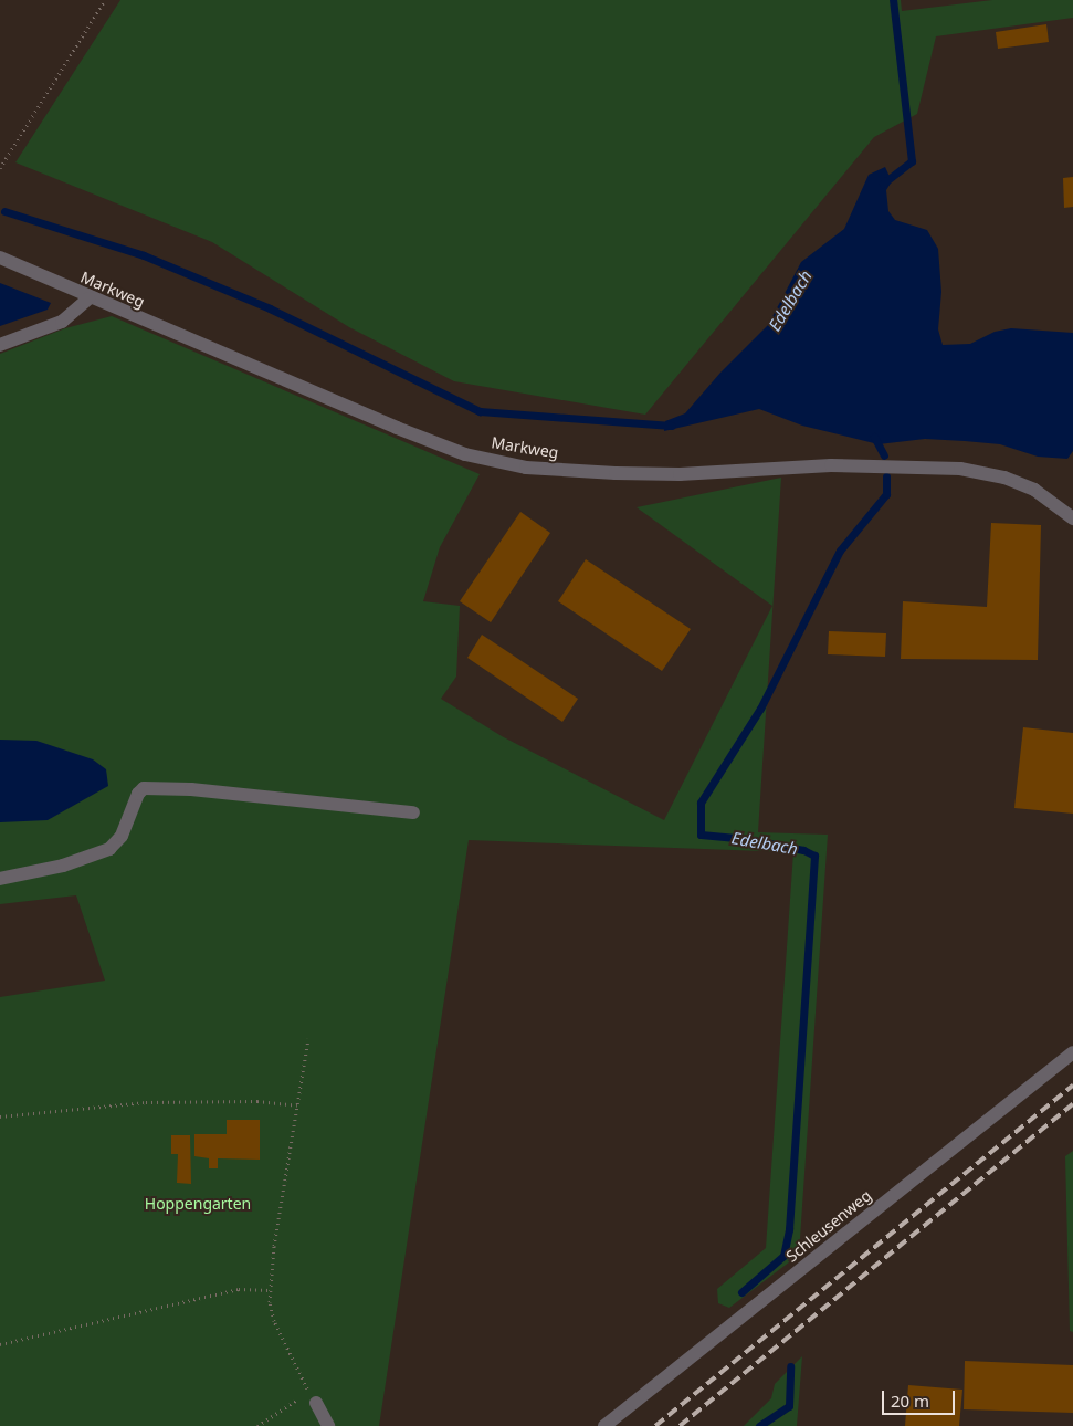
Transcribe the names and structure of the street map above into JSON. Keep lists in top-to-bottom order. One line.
{"streets":{"street":["Markweg","Schleusenweg"]},"water":["Edelbach"],"parks":["Hoppengarten"],"scale_bar":"20 m"}
